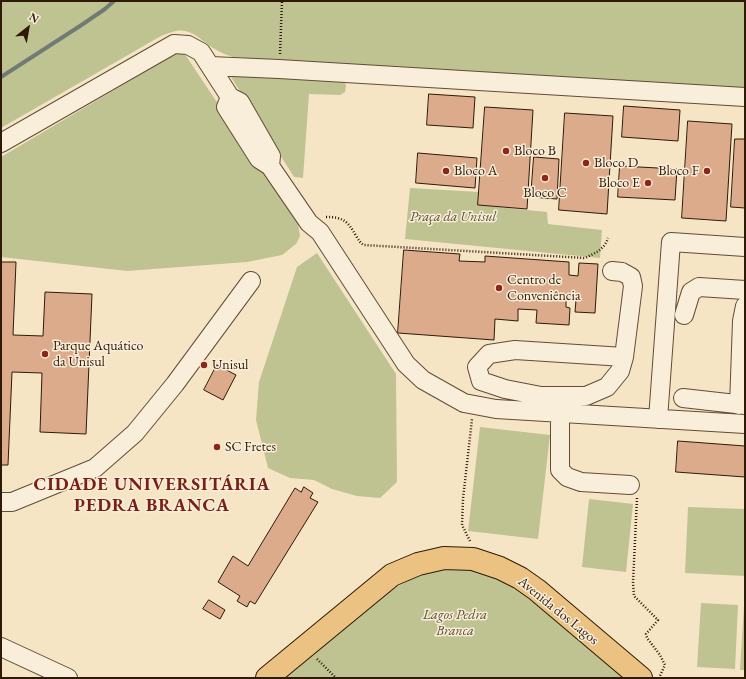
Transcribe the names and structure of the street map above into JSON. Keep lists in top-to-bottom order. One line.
{"streets":{"main road":["Avenida dos Lagos"]},"districts":["CIDADE UNIVERSITÁRIA PEDRA BRANCA"],"parks":["Praça da Unisul","Lagos Pedra Branca"],"places":["Bloco B","Bloco D","Bloco A","Bloco F","Bloco C","Bloco E","Centro de Conveniência","Parque Aquático da Unisul","Unisul","SC Fretes"],"north":"top right"}
